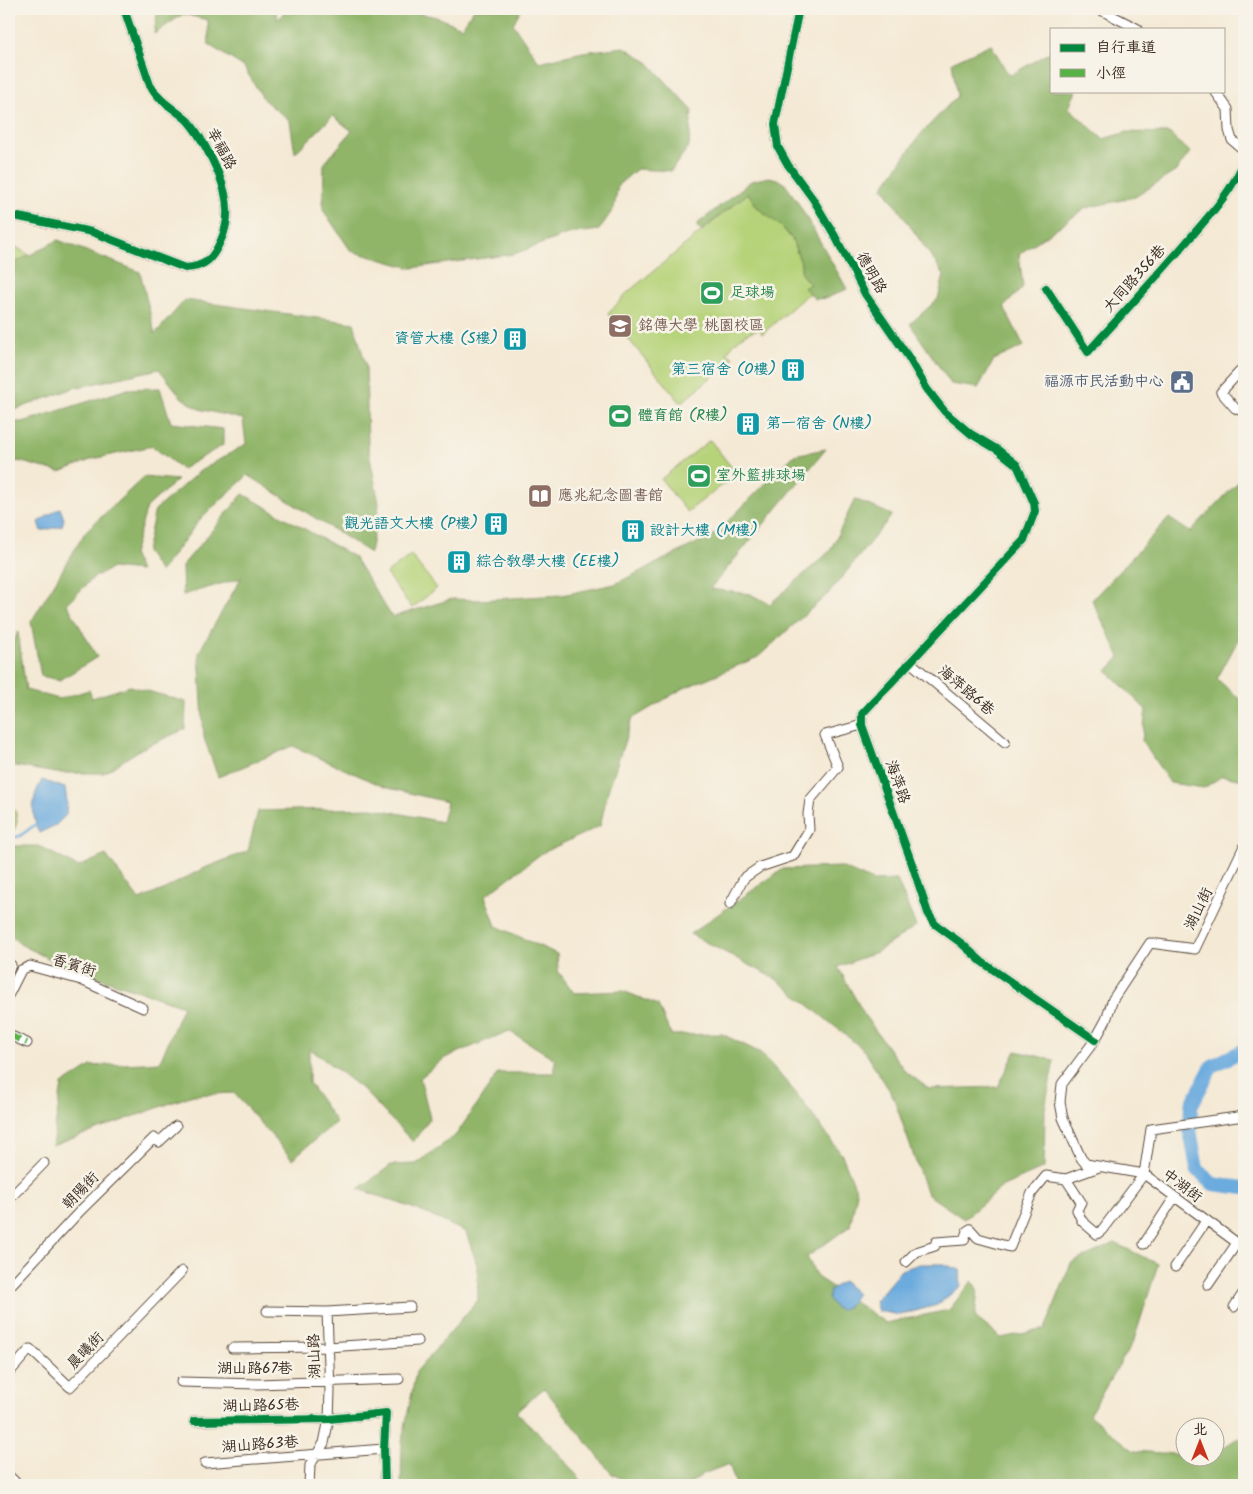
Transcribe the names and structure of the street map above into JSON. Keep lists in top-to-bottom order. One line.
{"streets":{"street":["幸福路","德明路","大同路356巷","海萍路6巷","海萍路","湖山街","香賓街","中湖街","朝陽街","晨曦街","湖山路","湖山路67巷","湖山路65巷","湖山路63巷"]},"crossings":[["德明路","海萍路6巷"],["海萍路","湖山街"],["海萍路","中湖街"],["湖山街","中湖街"],["湖山路","湖山路67巷"],["湖山路","湖山路65巷"],["湖山路","湖山路63巷"],["湖山路65巷","湖山路63巷"]],"places":{"sports":["足球場","體育館 (R樓)","室外籃排球場"],"school or university":["銘傳大學 桃園校區"],"building":["資管大樓 (S樓)","第三宿舍 (O樓)","第一宿舍 (N樓)","觀光語文大樓 (P樓)","設計大樓 (M樓)","綜合教學大樓 (EE樓)"],"public building":["福源市民活動中心"],"library":["應兆紀念圖書館"]},"legend":["自行車道","小徑"],"north":"top"}
